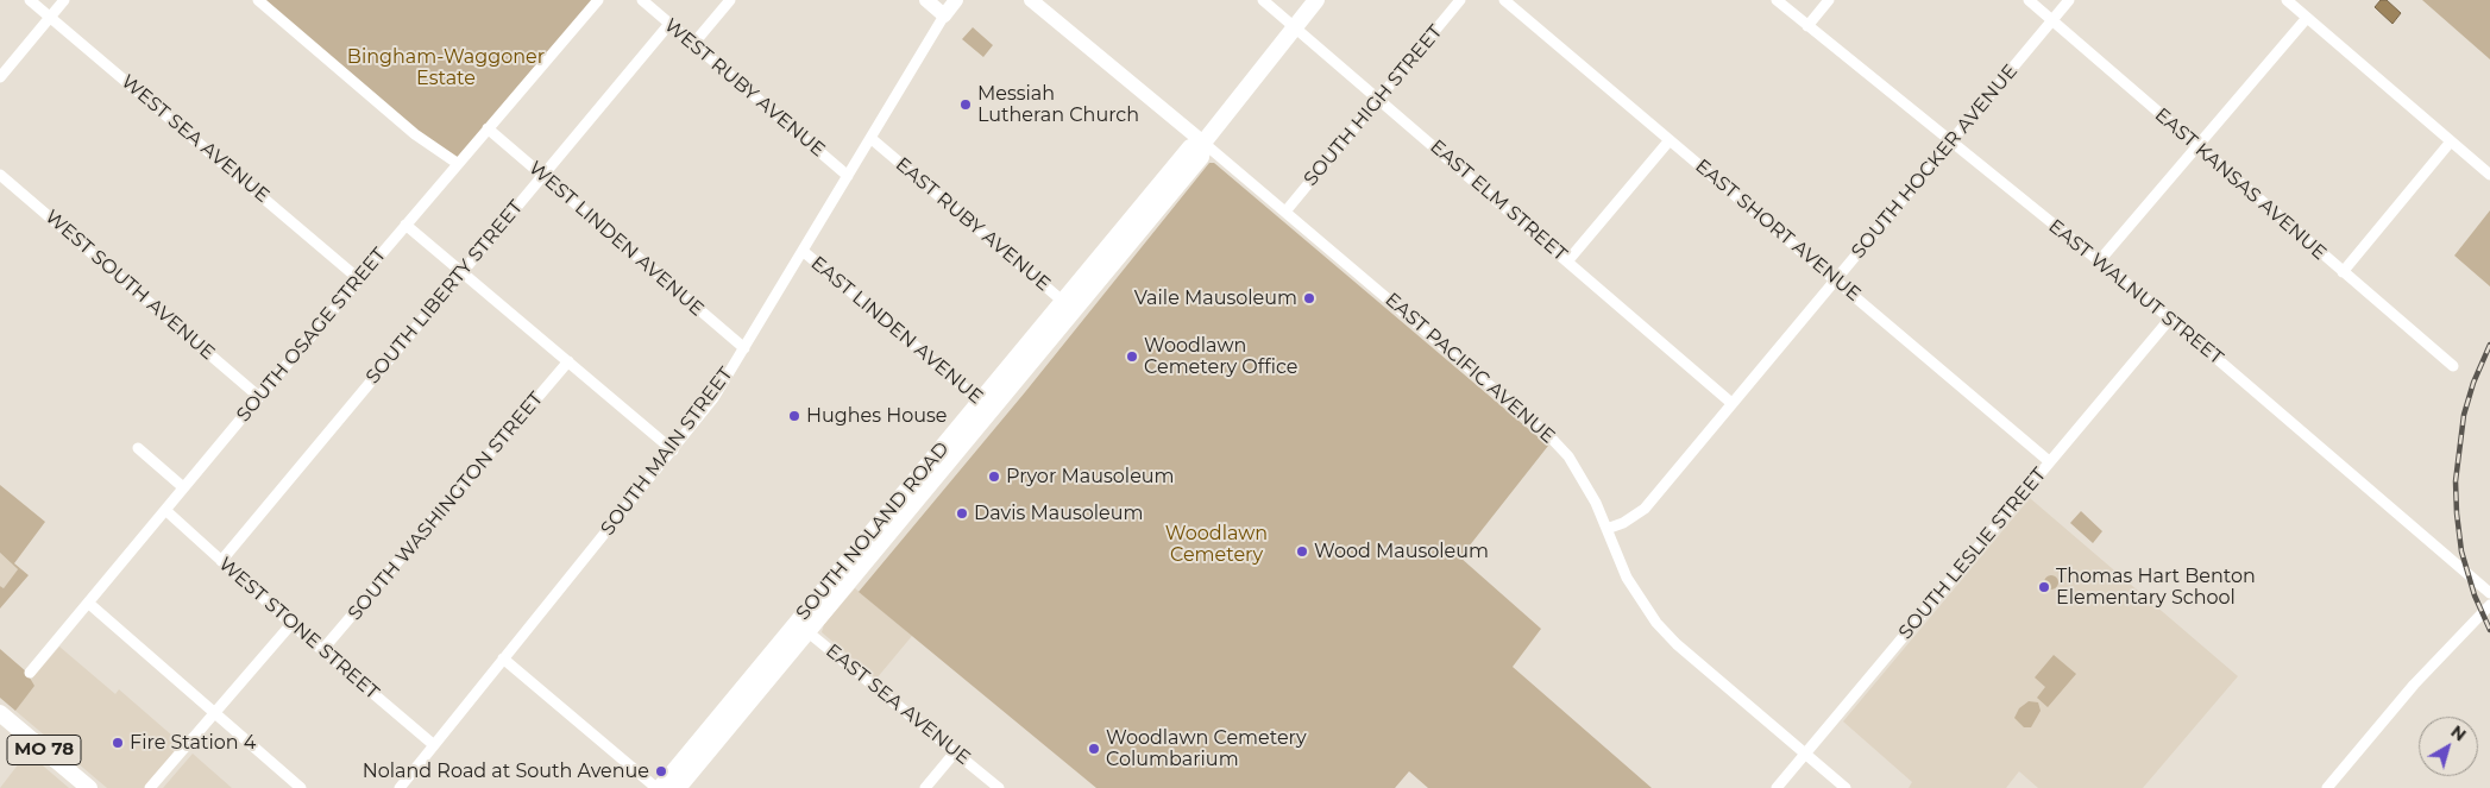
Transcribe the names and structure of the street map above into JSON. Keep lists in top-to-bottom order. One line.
{"streets":{"main road":["SOUTH NOLAND ROAD","MO 78"],"street":["WEST RUBY AVENUE","SOUTH HIGH STREET","WEST SEA AVENUE","SOUTH HOCKER AVENUE","EAST KANSAS AVENUE","EAST ELM STREET","EAST RUBY AVENUE","EAST SHORT AVENUE","WEST LINDEN AVENUE","WEST SOUTH AVENUE","SOUTH LIBERTY STREET","EAST WALNUT STREET","EAST LINDEN AVENUE","SOUTH OSAGE STREET","EAST PACIFIC AVENUE","SOUTH MAIN STREET","SOUTH WASHINGTON STREET","SOUTH LESLIE STREET","WEST STONE STREET","EAST SEA AVENUE"]},"crossings":[["WEST RUBY AVENUE","SOUTH LIBERTY STREET"],["WEST RUBY AVENUE","SOUTH MAIN STREET"],["SOUTH HIGH STREET","EAST ELM STREET"],["SOUTH HIGH STREET","EAST PACIFIC AVENUE"],["WEST SEA AVENUE","SOUTH OSAGE STREET"],["SOUTH HOCKER AVENUE","EAST KANSAS AVENUE"],["SOUTH HOCKER AVENUE","EAST ELM STREET"],["SOUTH HOCKER AVENUE","EAST SHORT AVENUE"],["SOUTH HOCKER AVENUE","EAST WALNUT STREET"],["SOUTH HOCKER AVENUE","EAST PACIFIC AVENUE"],["EAST ELM STREET","SOUTH NOLAND ROAD"],["EAST RUBY AVENUE","SOUTH MAIN STREET"],["EAST RUBY AVENUE","SOUTH NOLAND ROAD"],["EAST SHORT AVENUE","SOUTH LESLIE STREET"],["WEST LINDEN AVENUE","SOUTH LIBERTY STREET"],["WEST LINDEN AVENUE","SOUTH OSAGE STREET"],["WEST LINDEN AVENUE","SOUTH MAIN STREET"],["WEST SOUTH AVENUE","SOUTH OSAGE STREET"],["SOUTH LIBERTY STREET","WEST STONE STREET"],["EAST WALNUT STREET","SOUTH LESLIE STREET"],["EAST LINDEN AVENUE","SOUTH MAIN STREET"],["EAST LINDEN AVENUE","SOUTH NOLAND ROAD"],["SOUTH OSAGE STREET","WEST STONE STREET"],["EAST PACIFIC AVENUE","SOUTH NOLAND ROAD"],["EAST PACIFIC AVENUE","SOUTH LESLIE STREET"],["SOUTH MAIN STREET","WEST STONE STREET"],["SOUTH WASHINGTON STREET","WEST STONE STREET"],["SOUTH NOLAND ROAD","EAST SEA AVENUE"]],"parks":["Bingham-Waggoner Estate","Woodlawn Cemetery"],"places":["Messiah Lutheran Church","Vaile Mausoleum","Woodlawn Cemetery Office","Hughes House","Pryor Mausoleum","Davis Mausoleum","Wood Mausoleum","Thomas Hart Benton Elementary School","Fire Station 4","Woodlawn Cemetery Columbarium","Noland Road at South Avenue"],"north":"top right"}
